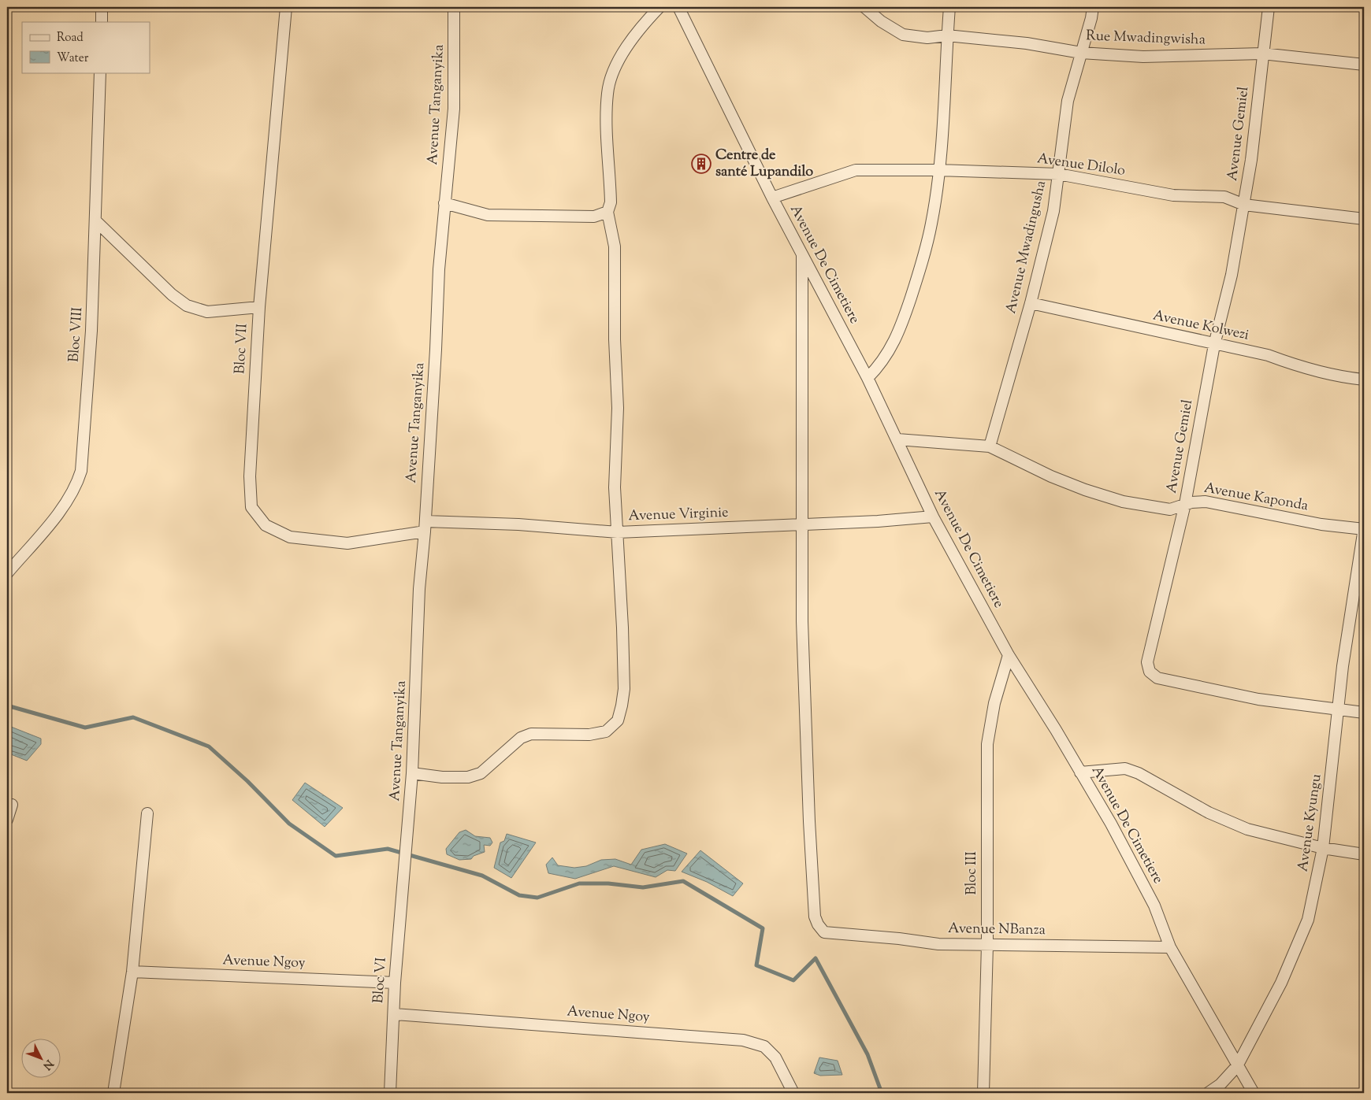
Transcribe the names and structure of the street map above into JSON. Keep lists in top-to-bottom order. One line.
{"streets":{"street":["Rue Mwadingwisha","Avenue Tanganyika","Avenue Gemiel","Avenue Dilolo","Avenue Mwadingusha","Avenue De Cimetiere","Avenue Kolwezi","Bloc VIII","Bloc VII","Avenue Kaponda","Avenue Virginie","Avenue Kyungu","Bloc III","Avenue NBanza","Avenue Ngoy","Bloc VI"]},"crossings":[["Rue Mwadingwisha","Avenue Gemiel"],["Rue Mwadingwisha","Avenue Mwadingusha"],["Avenue Tanganyika","Bloc VII"],["Avenue Tanganyika","Avenue Virginie"],["Avenue Tanganyika","Bloc VI"],["Avenue Gemiel","Avenue Dilolo"],["Avenue Gemiel","Avenue Kolwezi"],["Avenue Gemiel","Avenue Kaponda"],["Avenue Gemiel","Avenue Kyungu"],["Avenue Dilolo","Avenue Mwadingusha"],["Avenue Dilolo","Avenue De Cimetiere"],["Avenue Mwadingusha","Avenue Kolwezi"],["Avenue Mwadingusha","Avenue Kaponda"],["Avenue De Cimetiere","Avenue Virginie"],["Avenue De Cimetiere","Avenue Kyungu"],["Avenue De Cimetiere","Bloc III"],["Avenue De Cimetiere","Avenue NBanza"],["Bloc VII","Avenue Virginie"],["Avenue Kaponda","Avenue Kyungu"],["Avenue Virginie","Avenue NBanza"],["Bloc III","Avenue NBanza"],["Avenue Ngoy","Bloc VI"]],"places":{"building":["Centre de santé Lupandilo"]},"legend":["Road","Water"],"north":"bottom right"}
